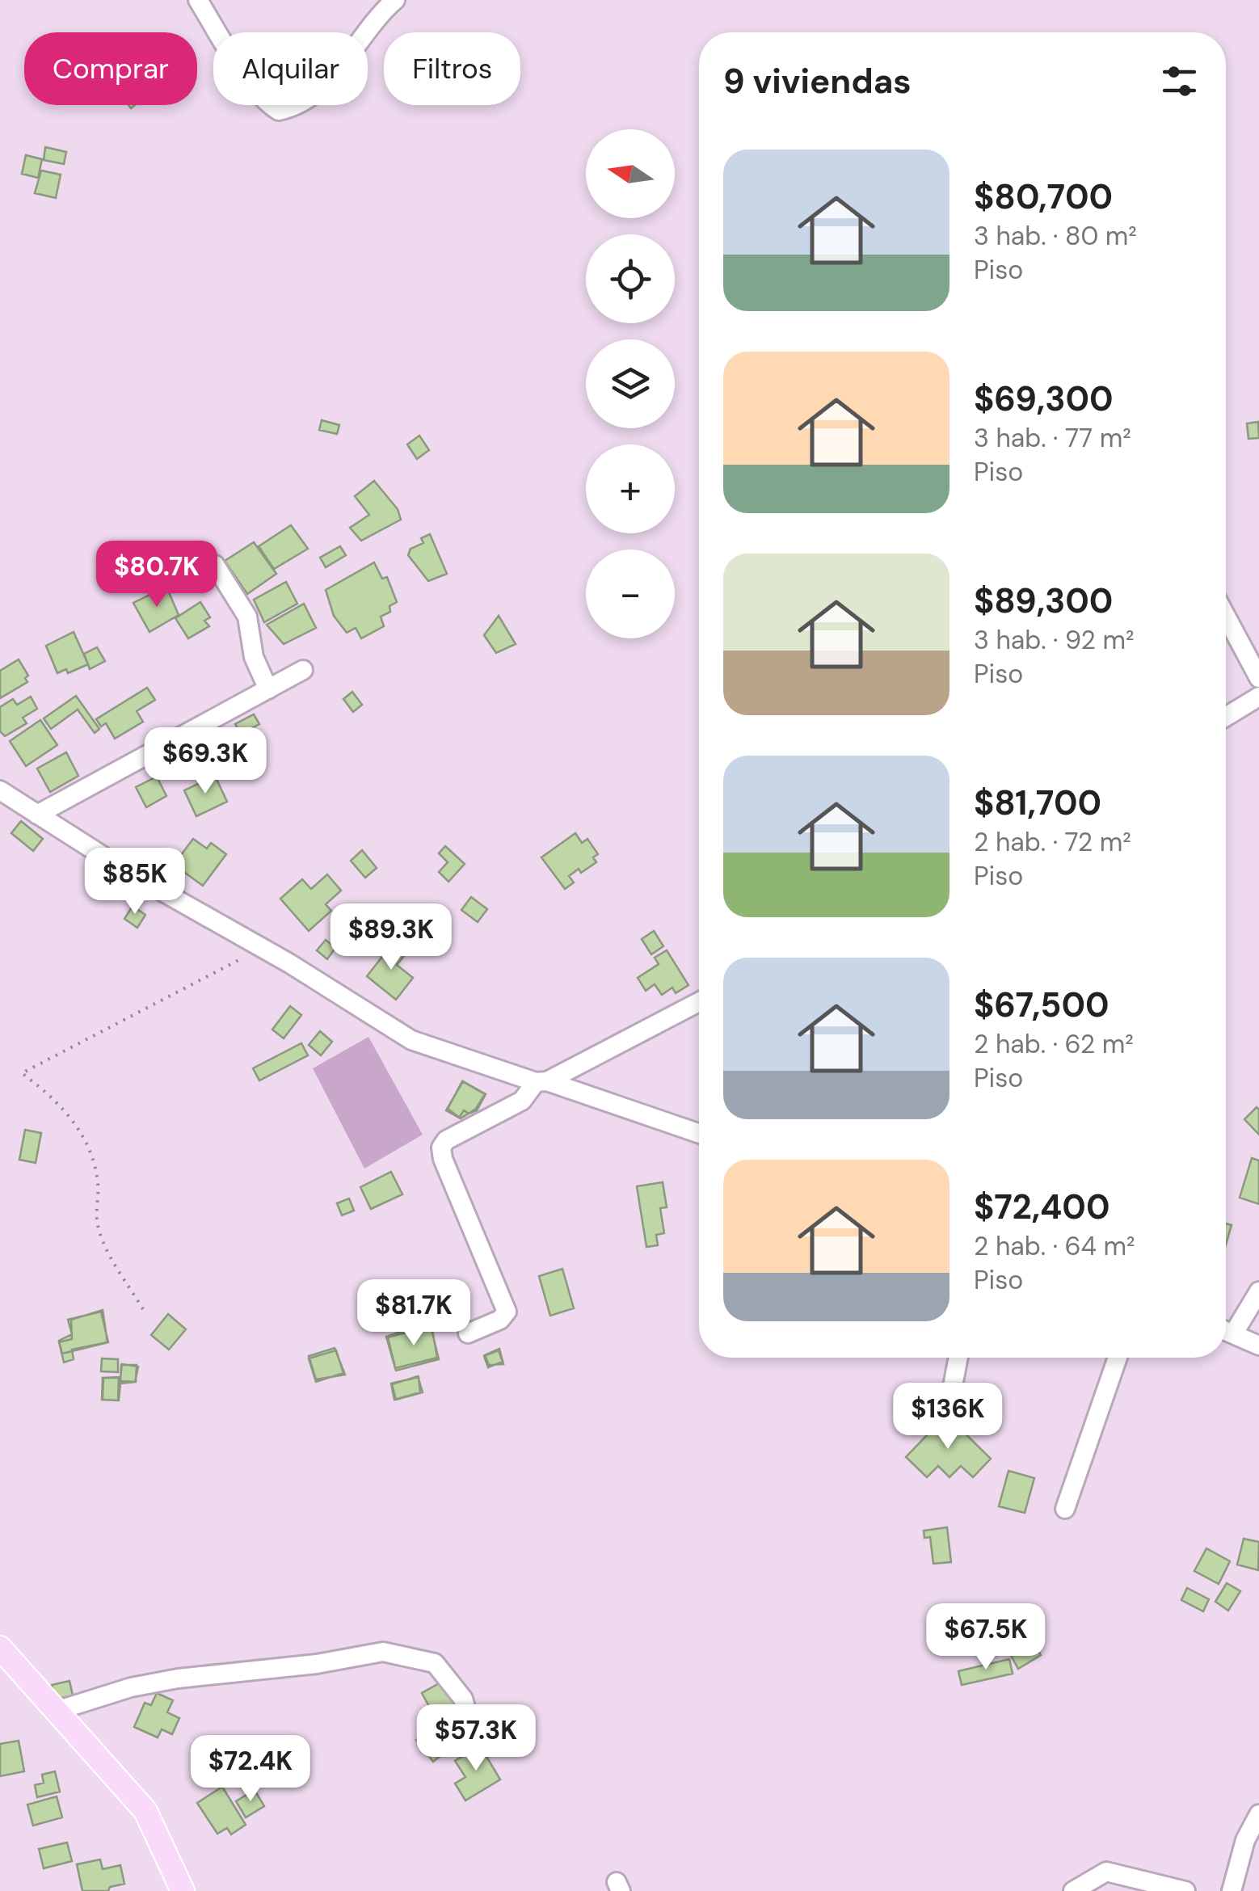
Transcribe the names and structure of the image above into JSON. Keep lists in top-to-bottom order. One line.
{"north":"left","page":{"chip":["Comprar","Alquilar","Filtros"],"heading":"9 viviendas","map_buttons":["+","−"],"list":[{"name":"$80,700","note":"3 hab. · 80 m² · Piso"},{"name":"$69,300","note":"3 hab. · 77 m² · Piso"},{"name":"$89,300","note":"3 hab. · 92 m² · Piso"},{"name":"$81,700","note":"2 hab. · 72 m² · Piso"},{"name":"$67,500","note":"2 hab. · 62 m² · Piso"},{"name":"$72,400","note":"2 hab. · 64 m² · Piso"}],"price":["$80.7K","$69.3K","$85K","$89.3K","$81.7K","$136K","$67.5K","$57.3K","$72.4K"]}}
